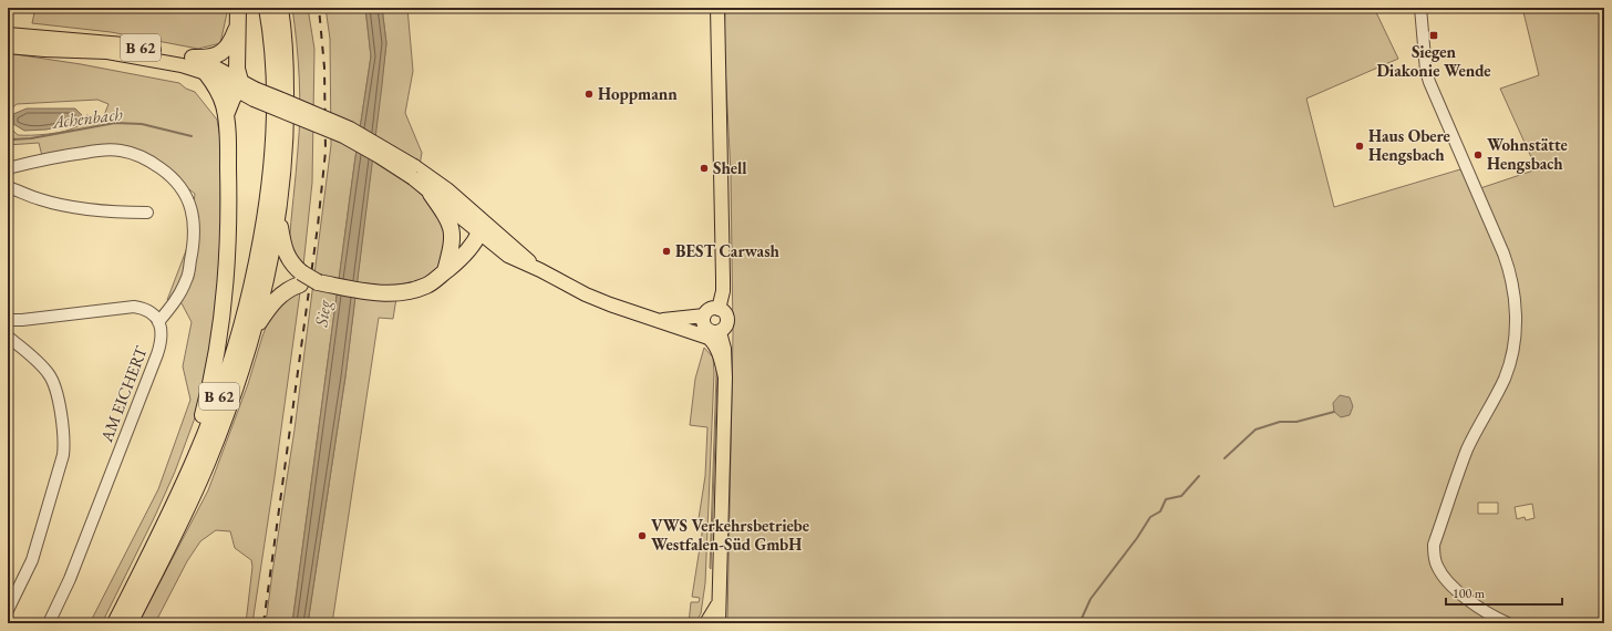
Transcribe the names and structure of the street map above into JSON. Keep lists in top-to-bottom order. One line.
{"streets":{"highway":["B 62"],"street":["AM EICHERT"]},"water":["Achenbach","Sieg"],"places":{"transit":["Siegen Diakonie Wende"],"other":["Hoppmann","Haus Obere Hengsbach","Wohnstätte Hengsbach","Shell","BEST Carwash","VWS Verkehrsbetriebe Westfalen-Süd GmbH"]},"scale_bar":"100 m"}
